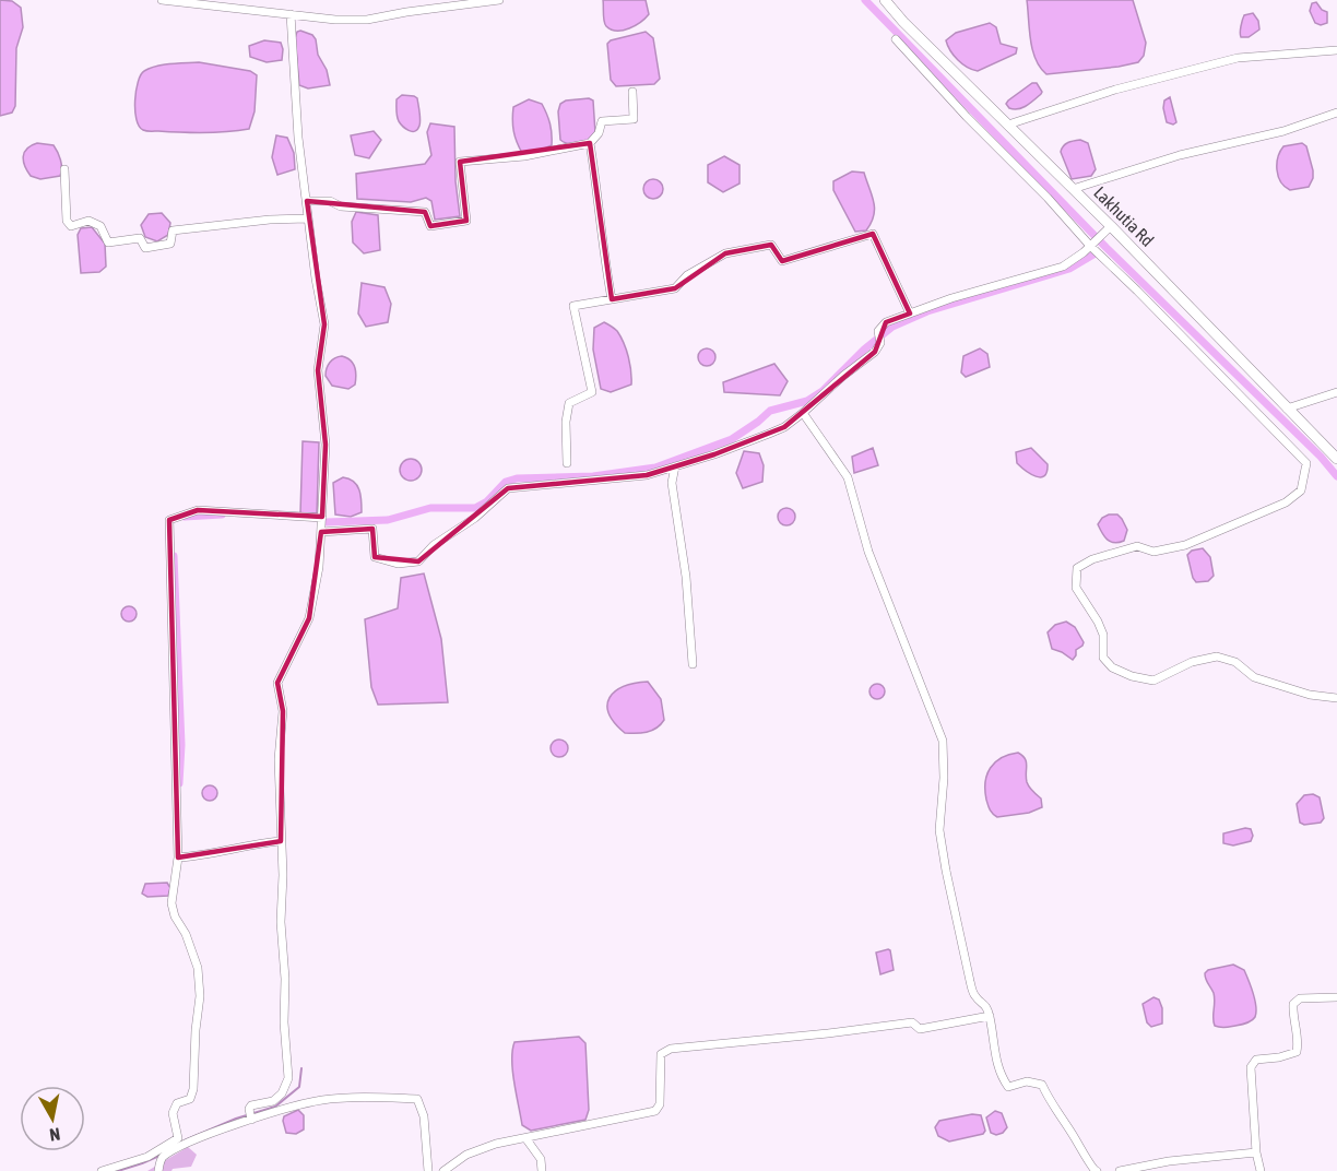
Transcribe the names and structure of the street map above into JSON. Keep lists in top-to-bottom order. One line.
{"streets":{"street":["Lakhutia Rd"]},"north":"bottom"}
